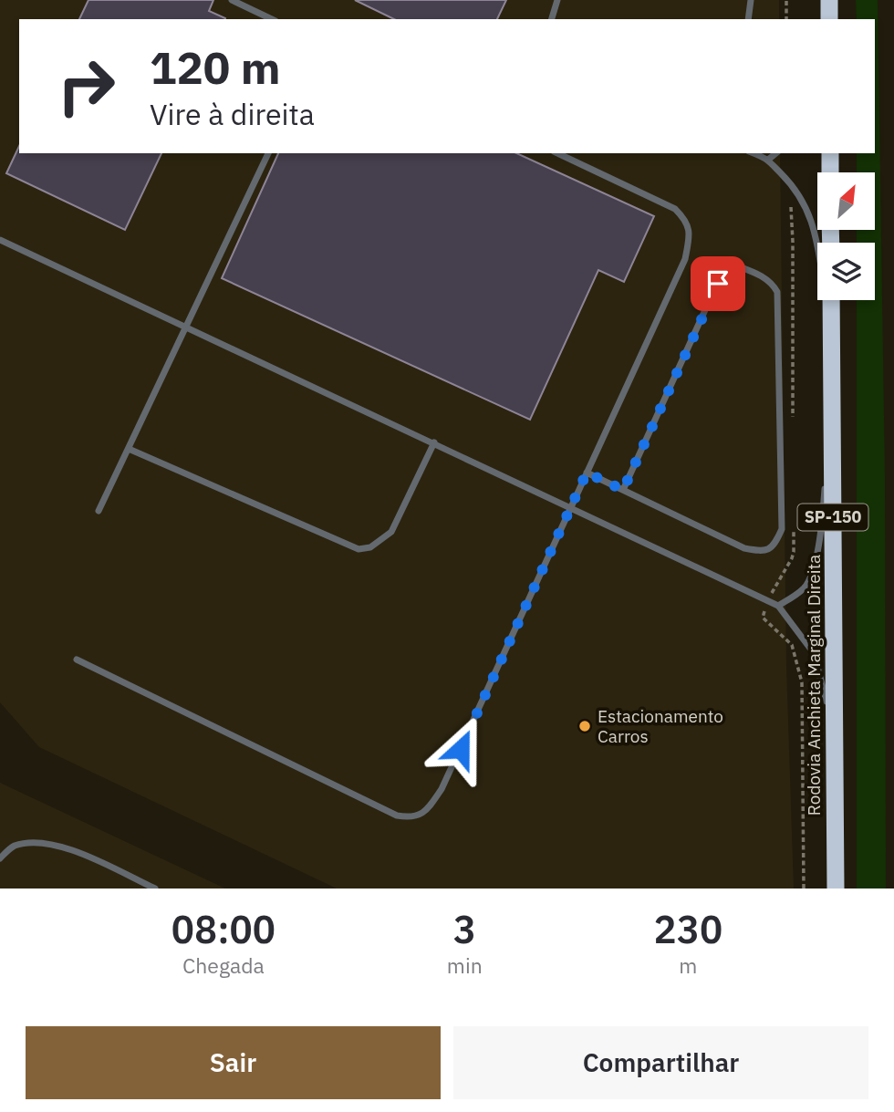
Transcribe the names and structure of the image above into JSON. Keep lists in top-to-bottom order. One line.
{"streets":{"highway":["SP-150","Rodovia Anchieta Marginal Direita"]},"places":["Estacionamento Carros"],"north":"top right","page":{"turn":["120 m","Vire à direita"],"eta":["08:00","Chegada","3","min","230","m"],"buttons":["Sair","Compartilhar"]}}
